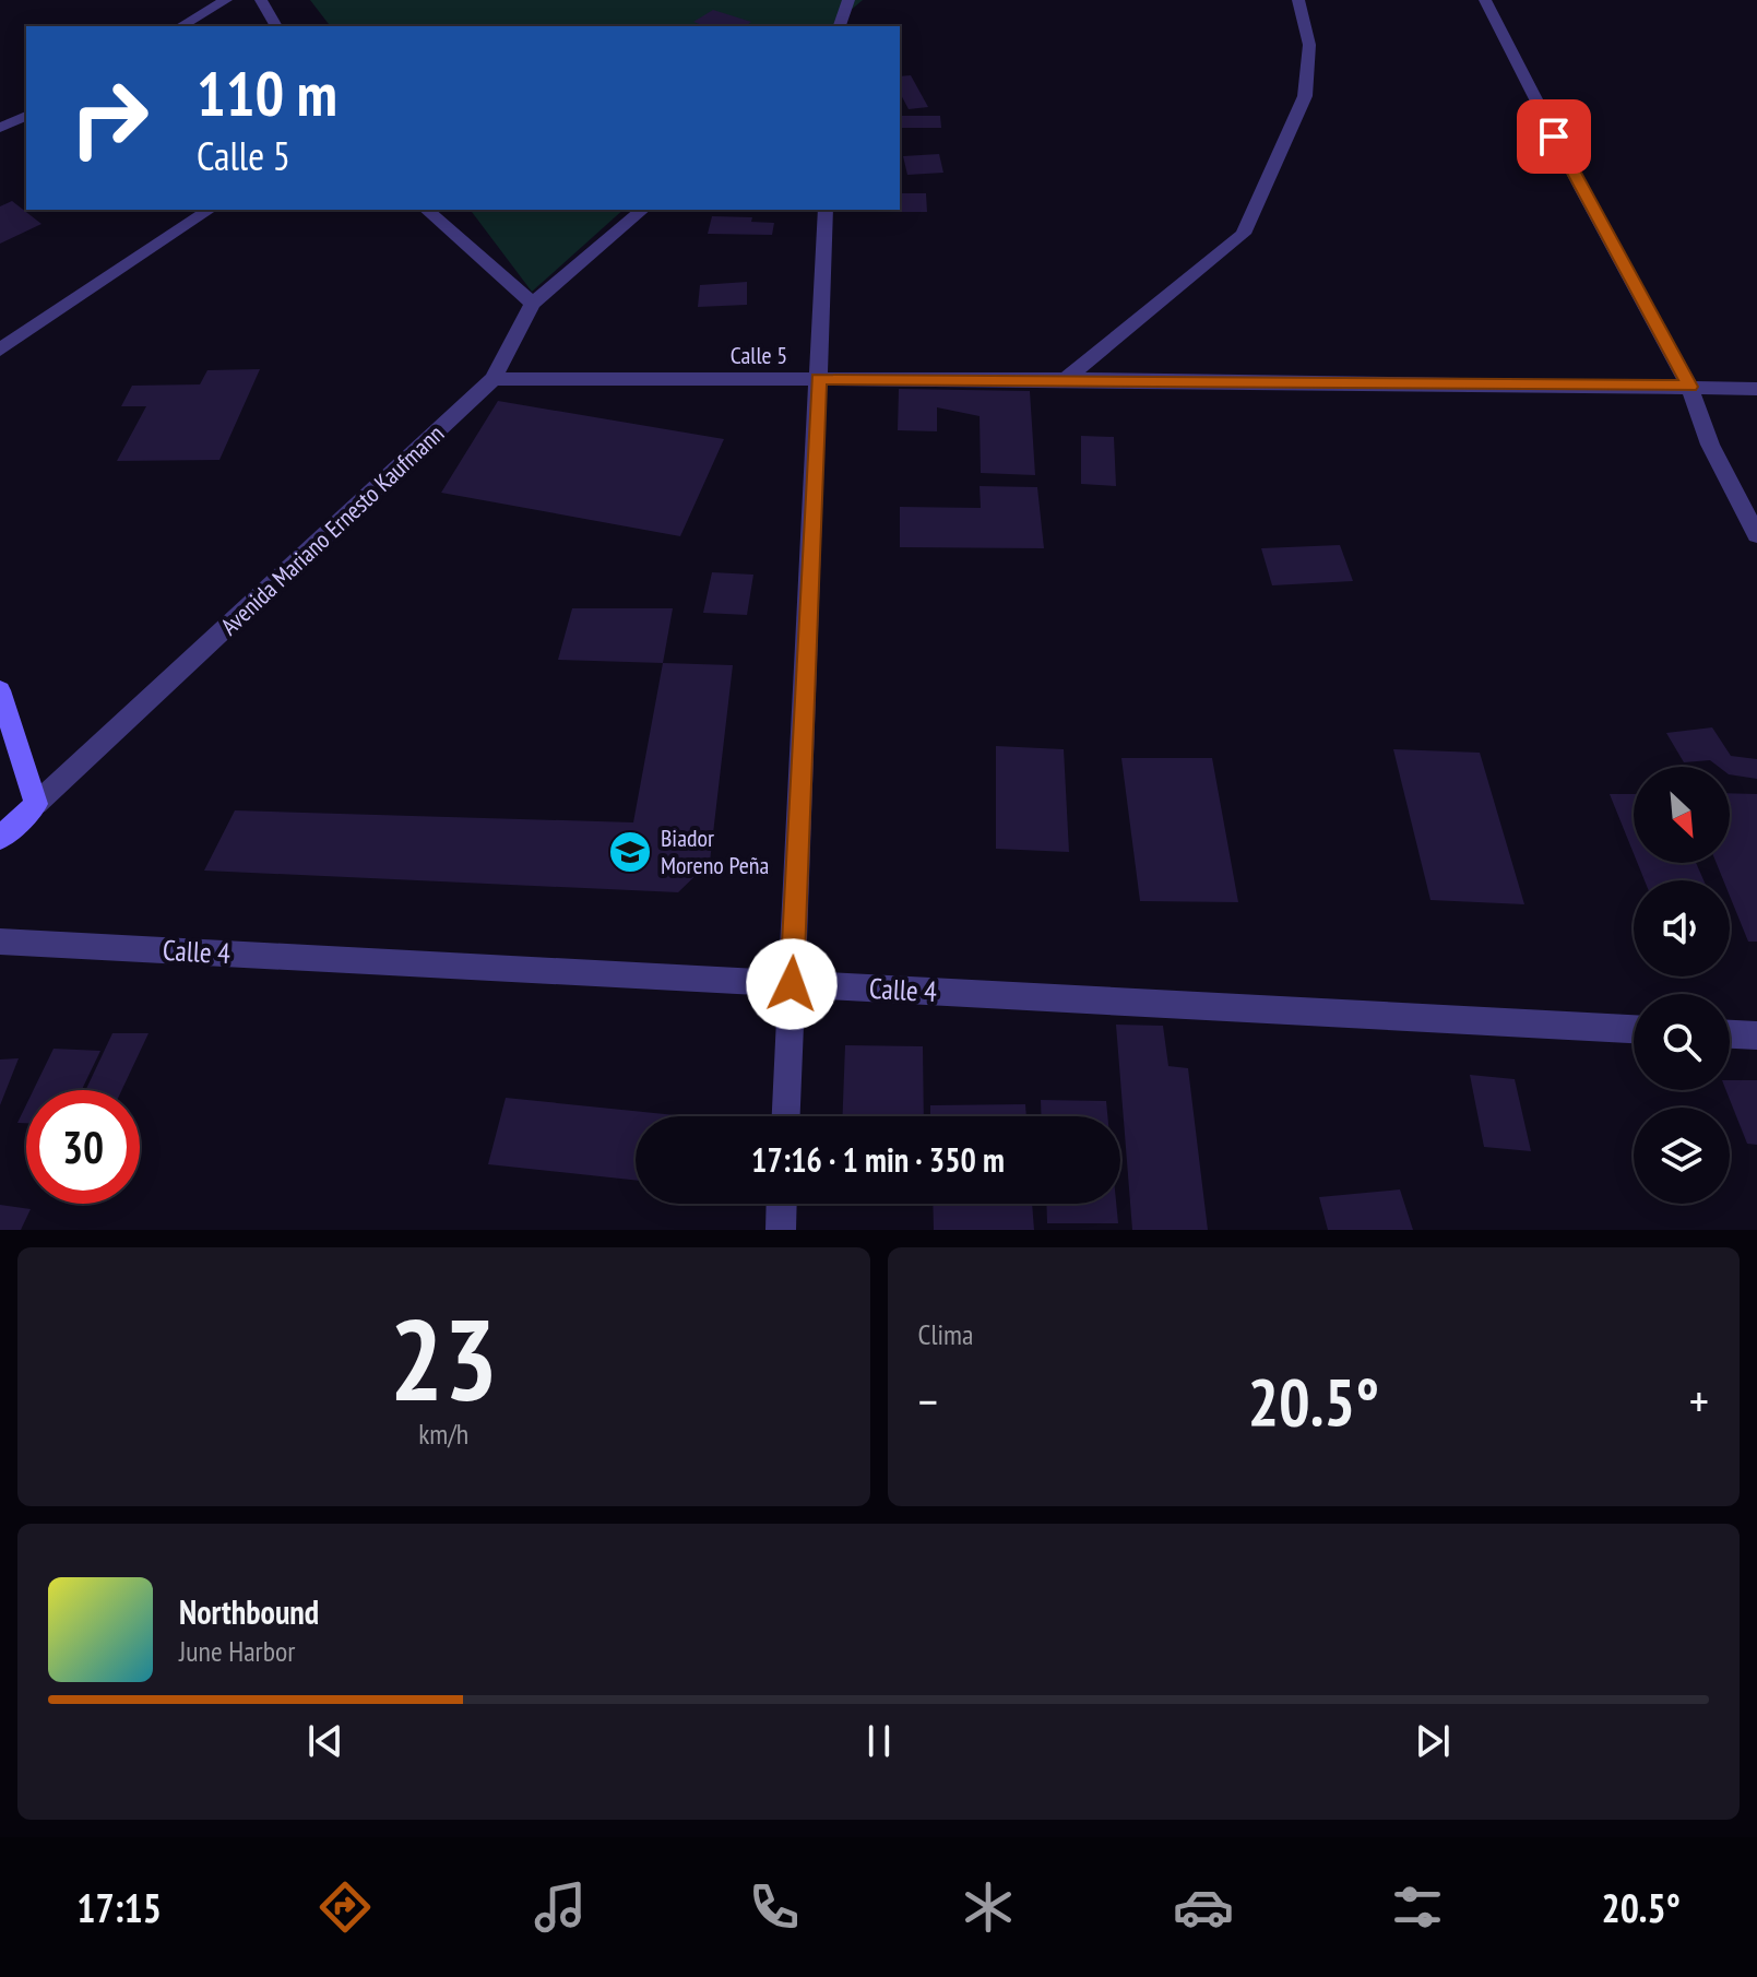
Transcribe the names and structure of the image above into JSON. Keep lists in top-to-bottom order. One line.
{"streets":{"main road":["Avenida Mariano Ernesto Kaufmann"],"street":["Calle 5","Calle 4"]},"crossings":[["Calle 5","Avenida Mariano Ernesto Kaufmann"]],"places":{"school or university":["Biador Moreno Peña"]},"north":"bottom right","page":{"turn":["110 m","Calle 5"],"limit":"30","trip":"17:16 · 1 min · 350 m","tile":[["23","km/h"],"Clima"],"heat":["−","20.5°","+"],"song":["Northbound","June Harbor"],"tabs":["17:15","20.5°"]}}
